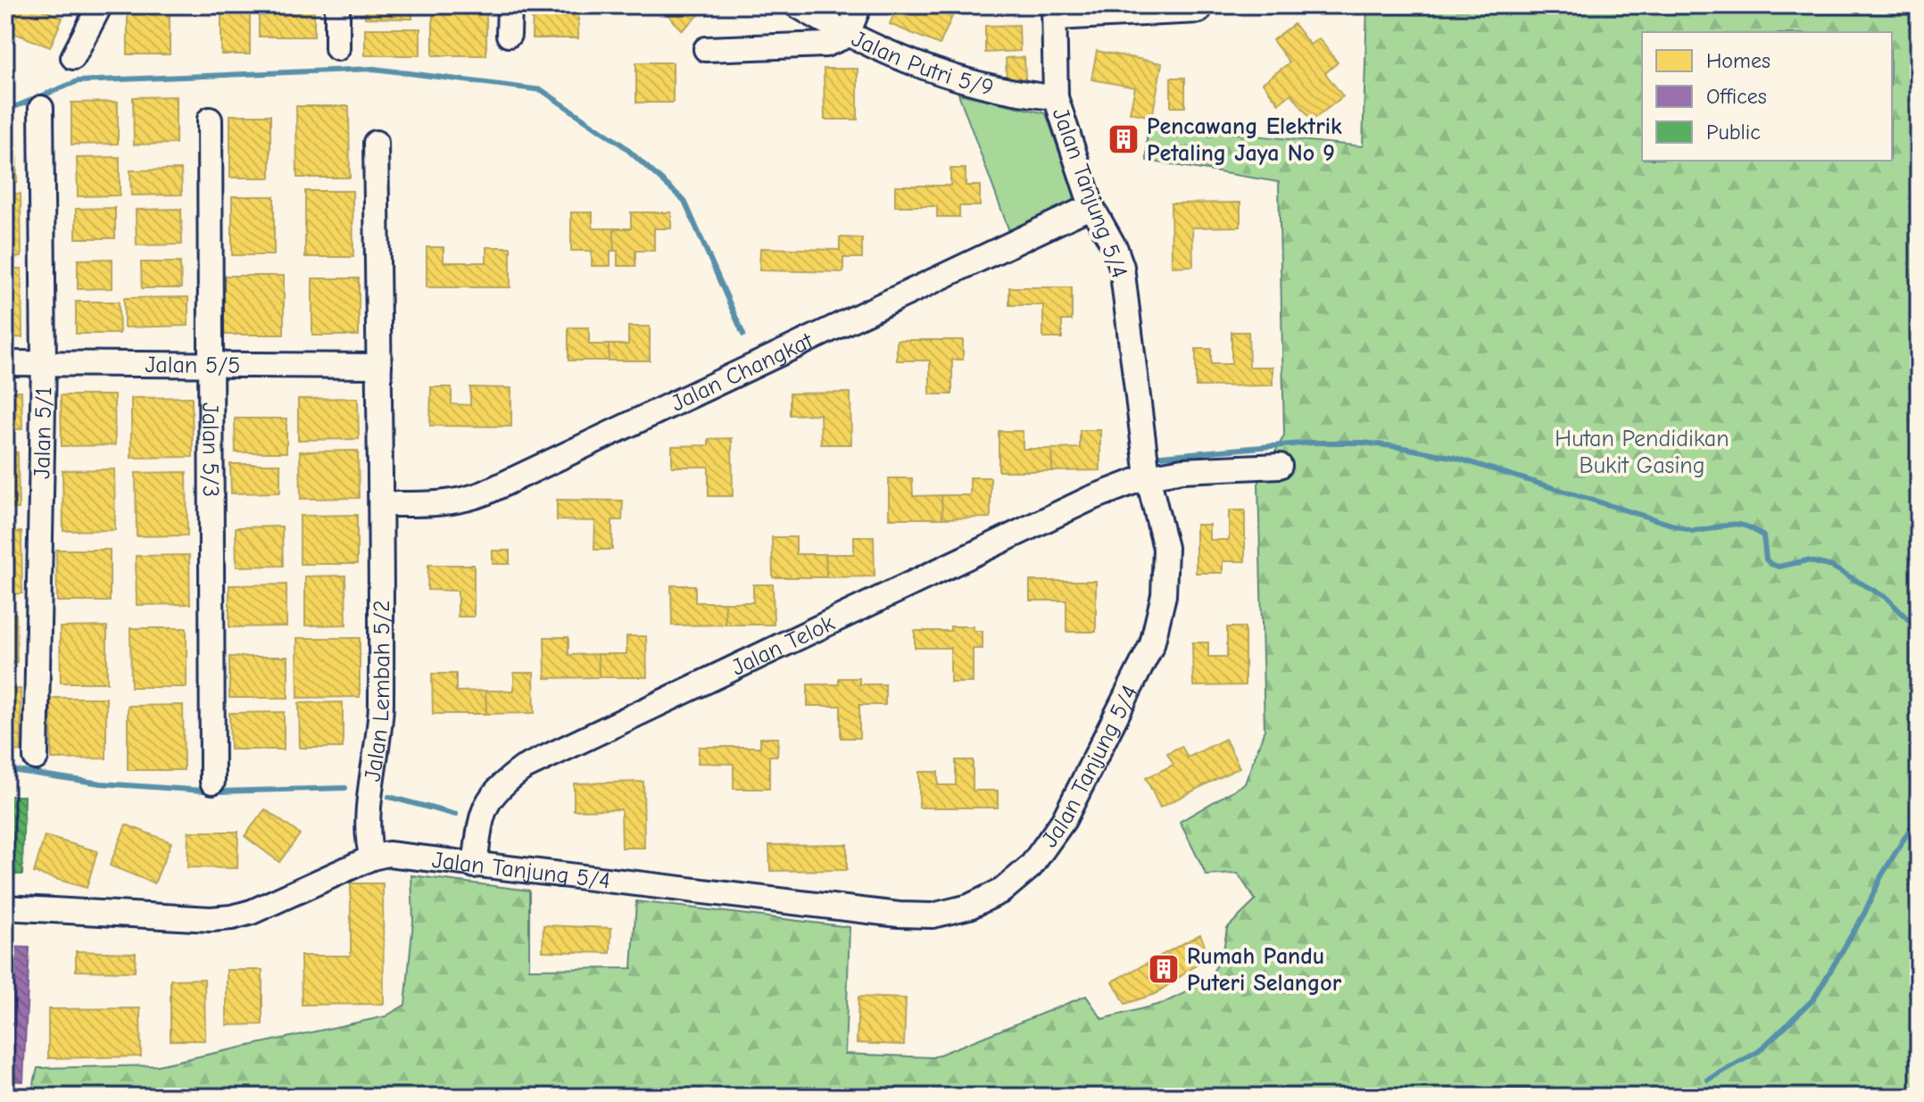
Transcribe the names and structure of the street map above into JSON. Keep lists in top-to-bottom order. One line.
{"streets":{"street":["Jalan Putri 5/9","Jalan Tanjung 5/4","Jalan 5/5","Jalan Changkat","Jalan 5/1","Jalan 5/3","Jalan Telok","Jalan Lembah 5/2"]},"crossings":[["Jalan Putri 5/9","Jalan Tanjung 5/4"],["Jalan Tanjung 5/4","Jalan Changkat"],["Jalan Tanjung 5/4","Jalan Telok"],["Jalan Tanjung 5/4","Jalan Lembah 5/2"],["Jalan 5/5","Jalan 5/1"],["Jalan 5/5","Jalan 5/3"],["Jalan 5/5","Jalan Lembah 5/2"],["Jalan Changkat","Jalan Lembah 5/2"]],"parks":["Hutan Pendidikan Bukit Gasing"],"places":{"building":["Pencawang Elektrik Petaling Jaya No 9","Rumah Pandu Puteri Selangor"]},"legend":["Homes","Offices","Public"]}
